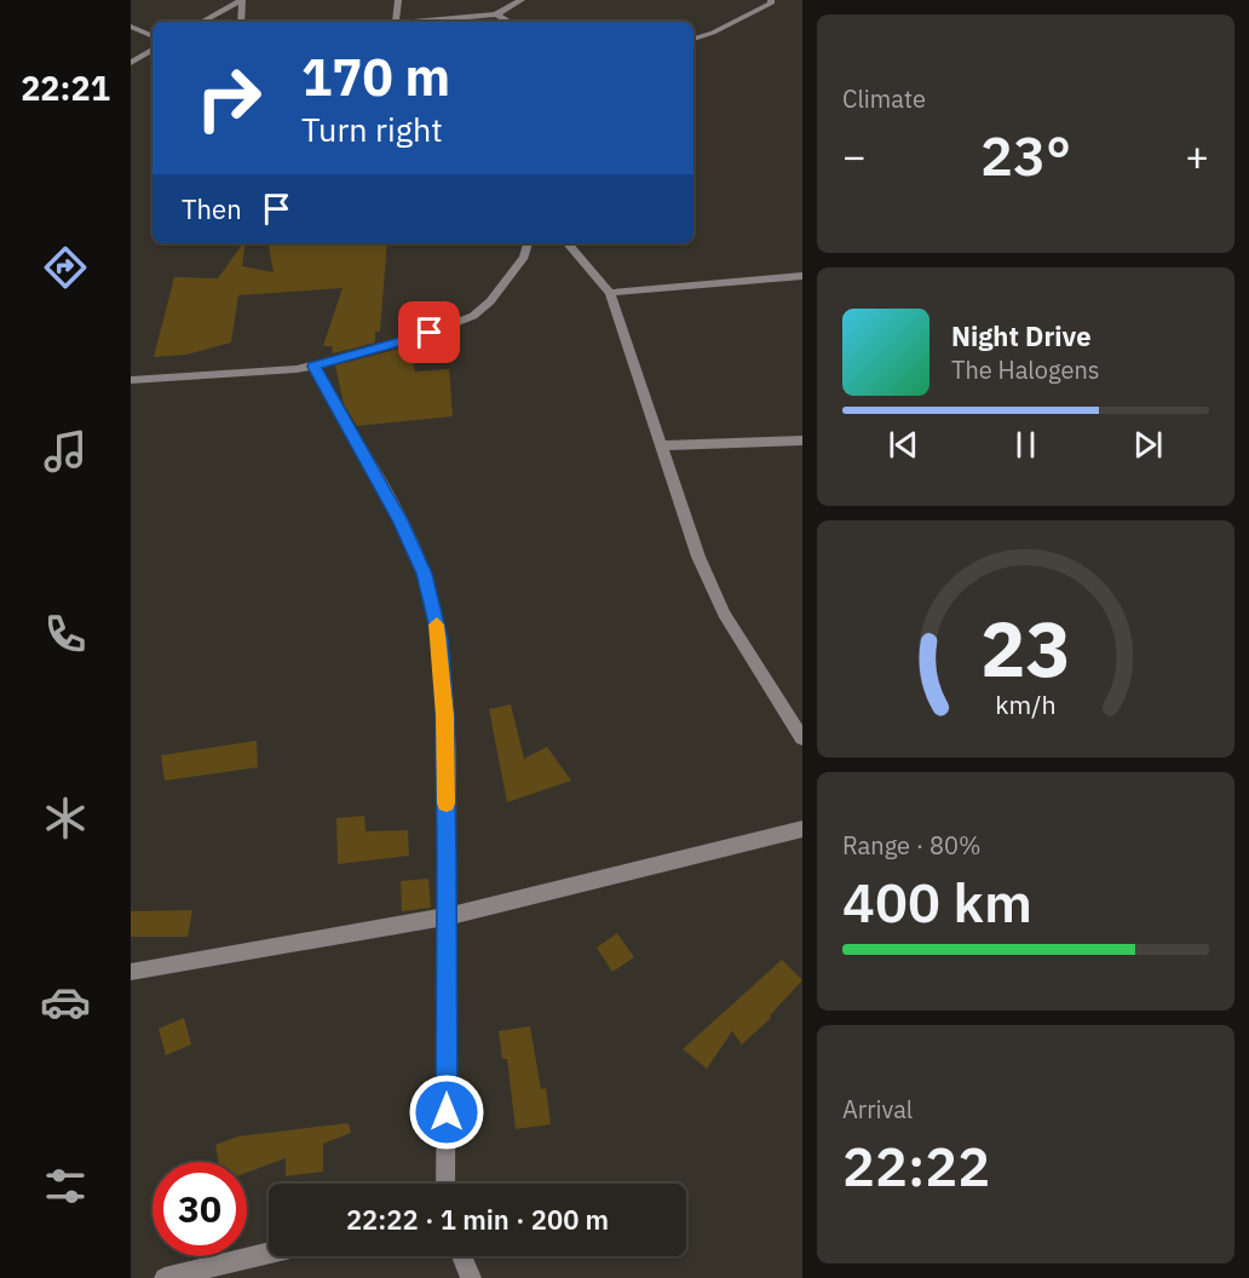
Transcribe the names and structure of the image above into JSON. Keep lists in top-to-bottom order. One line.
{"page":{"tabs":"22:21","tile":["Climate",["Range · 80%","400 km"],["Arrival","22:22"]],"turn":["170 m","Turn right"],"heat":["−","23°","+"],"then":"Then","song":["Night Drive","The Halogens"],"limit":"30","trip":"22:22 · 1 min · 200 m","gauge":["23","km/h"]}}
